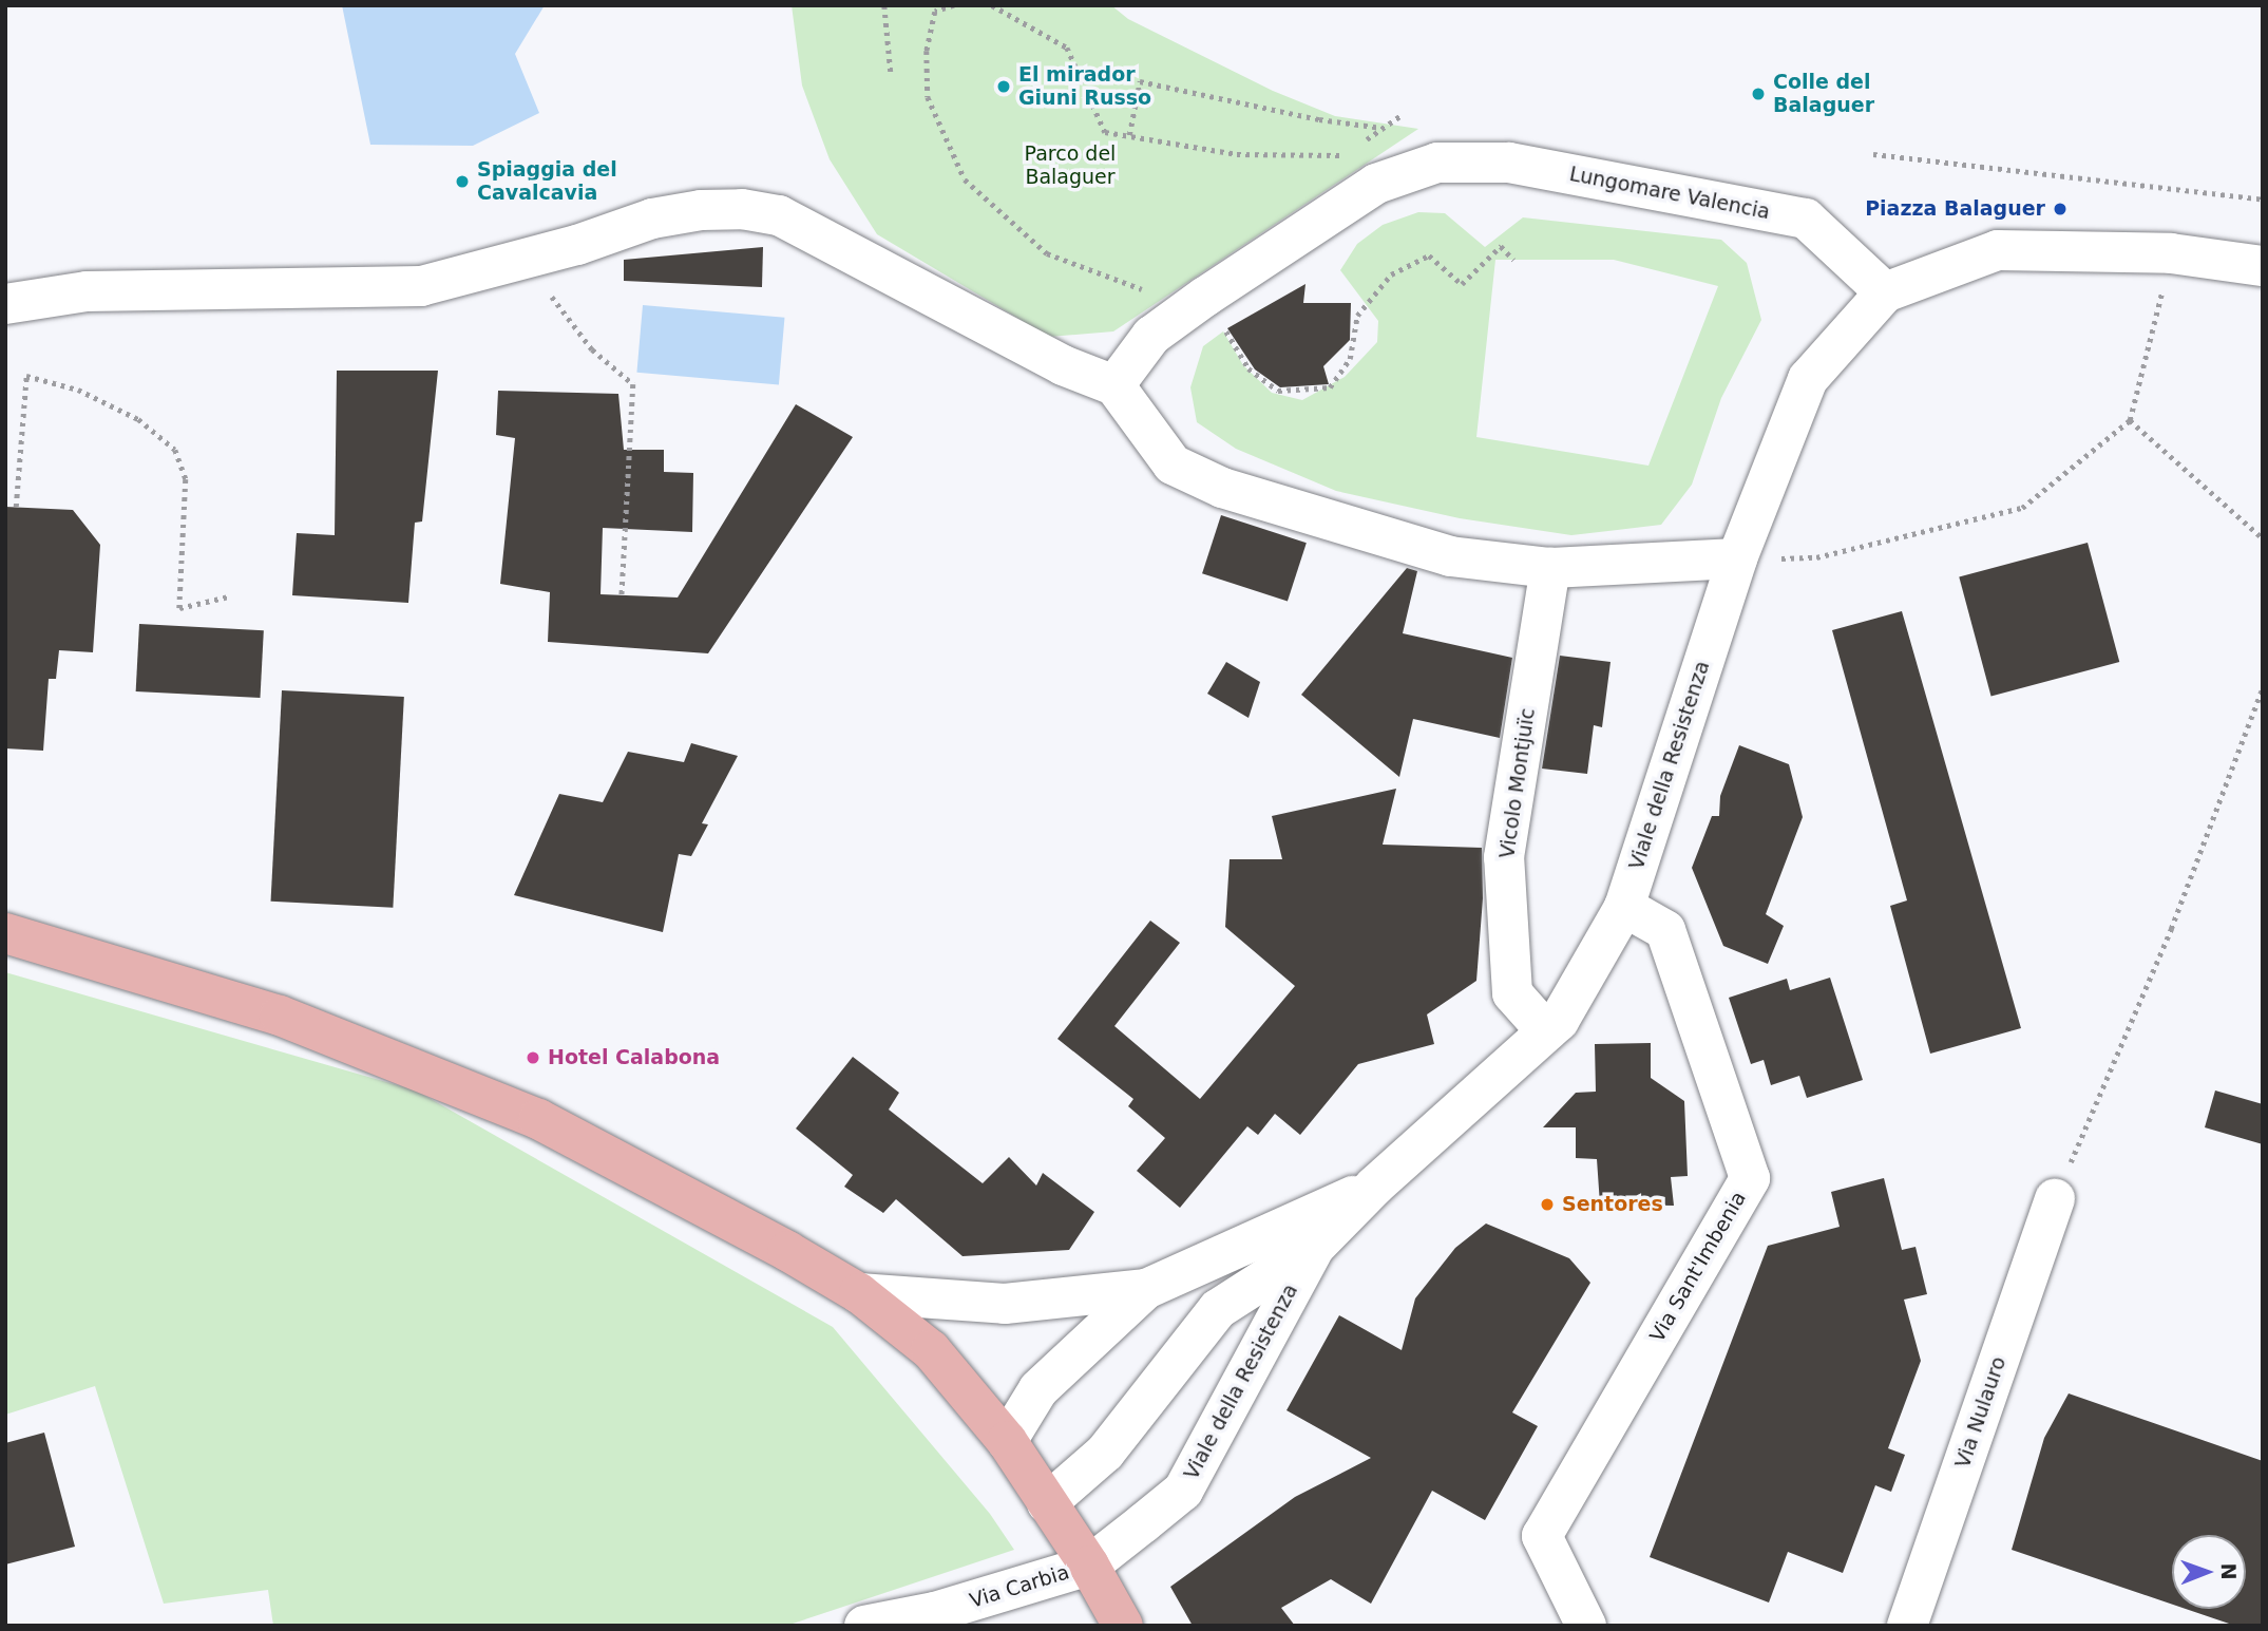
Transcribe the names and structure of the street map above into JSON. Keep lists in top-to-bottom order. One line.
{"streets":{"street":["Lungomare Valencia","Viale della Resistenza","Vicolo Montjuïc","Via Sant'Imbenia","Via Nulauro","Via Carbia"]},"crossings":[["Lungomare Valencia","Viale della Resistenza"],["Viale della Resistenza","Vicolo Montjuïc"],["Viale della Resistenza","Via Sant'Imbenia"],["Viale della Resistenza","Via Carbia"]],"parks":["Parco del Balaguer"],"places":["El mirador Giuni Russo","Colle del Balaguer","Spiaggia del Cavalcavia","Piazza Balaguer","Hotel Calabona","Sentores"],"north":"right"}
